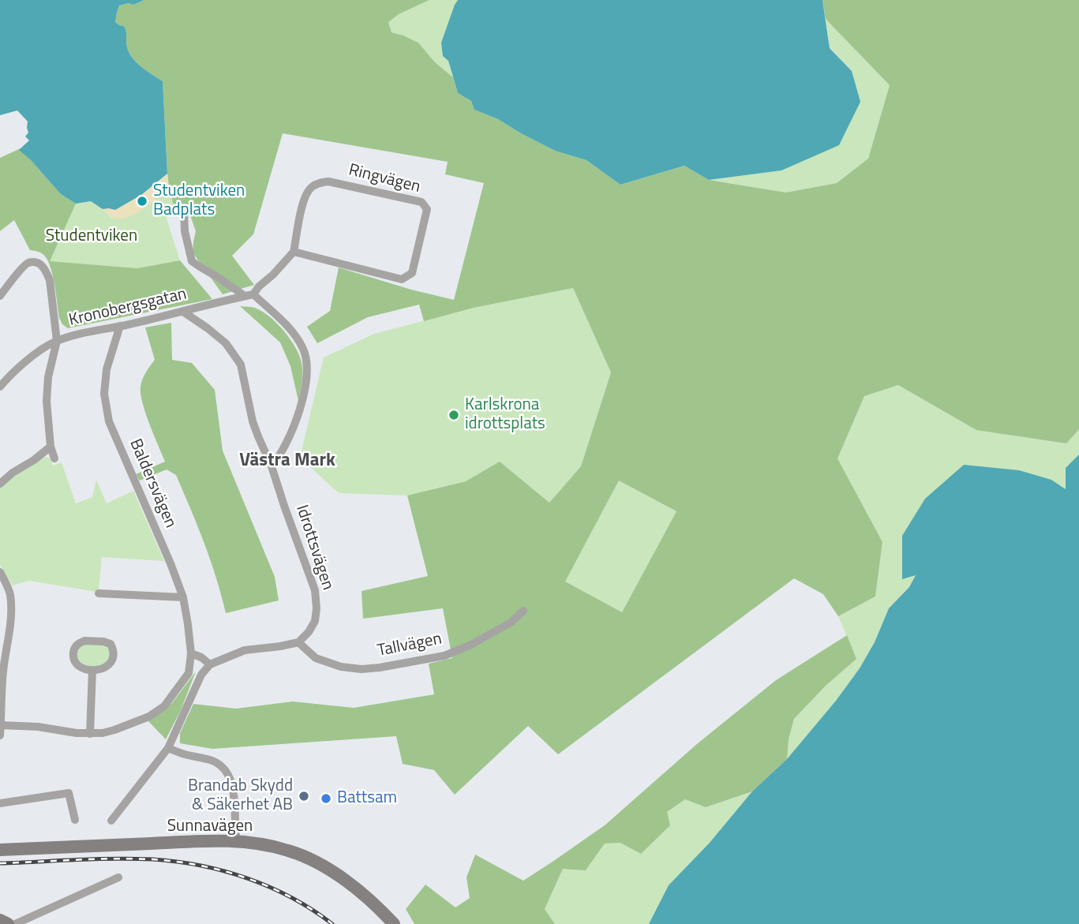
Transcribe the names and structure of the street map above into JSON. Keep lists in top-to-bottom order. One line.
{"streets":{"main road":["Sunnavägen"],"street":["Ringvägen","Kronobergsgatan","Baldersvägen","Idrottsvägen","Tallvägen"]},"crossings":[["Kronobergsgatan","Baldersvägen"],["Kronobergsgatan","Idrottsvägen"],["Idrottsvägen","Tallvägen"]],"districts":["Västra Mark"],"parks":["Studentviken"],"places":["Studentviken Badplats","Karlskrona idrottsplats","Brandab Skydd & Säkerhet AB","Battsam"]}
